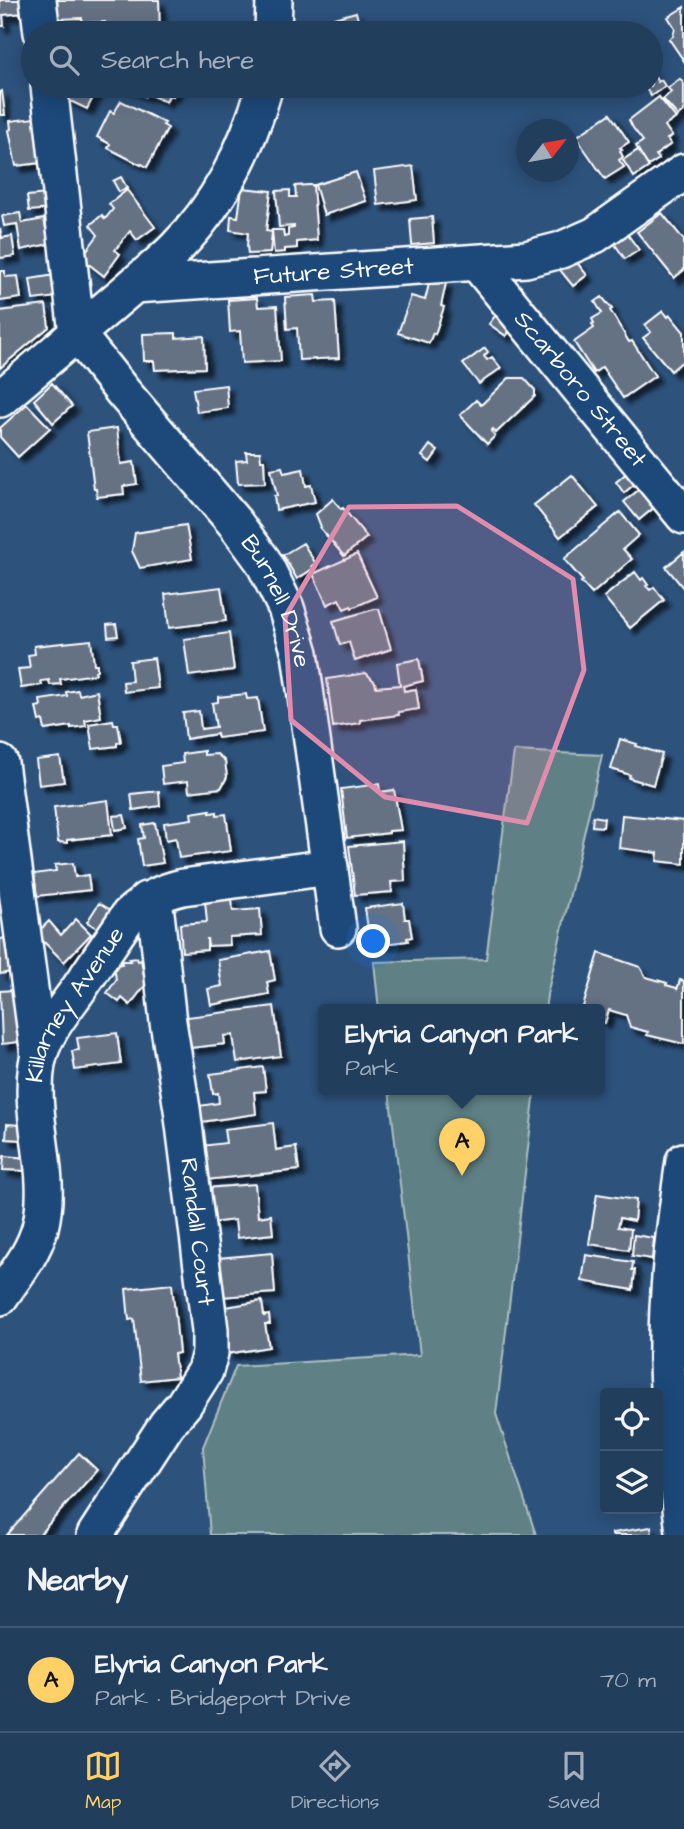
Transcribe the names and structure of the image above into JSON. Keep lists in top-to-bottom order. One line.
{"streets":{"street":["Future Street","Scarboro Street","Burnell Drive","Killarney Avenue","Randall Court"]},"crossings":[["Future Street","Scarboro Street"],["Burnell Drive","Killarney Avenue"],["Killarney Avenue","Randall Court"]],"north":"top right","page":{"search":"Search here","popup":["Elyria Canyon Park","Park"],"pins":"A","heading":"Nearby","list":[{"mark":"A","name":"Elyria Canyon Park","note":"Park · Bridgeport Drive","value":"70 m"}],"nav":["Map","Directions","Saved"]}}
